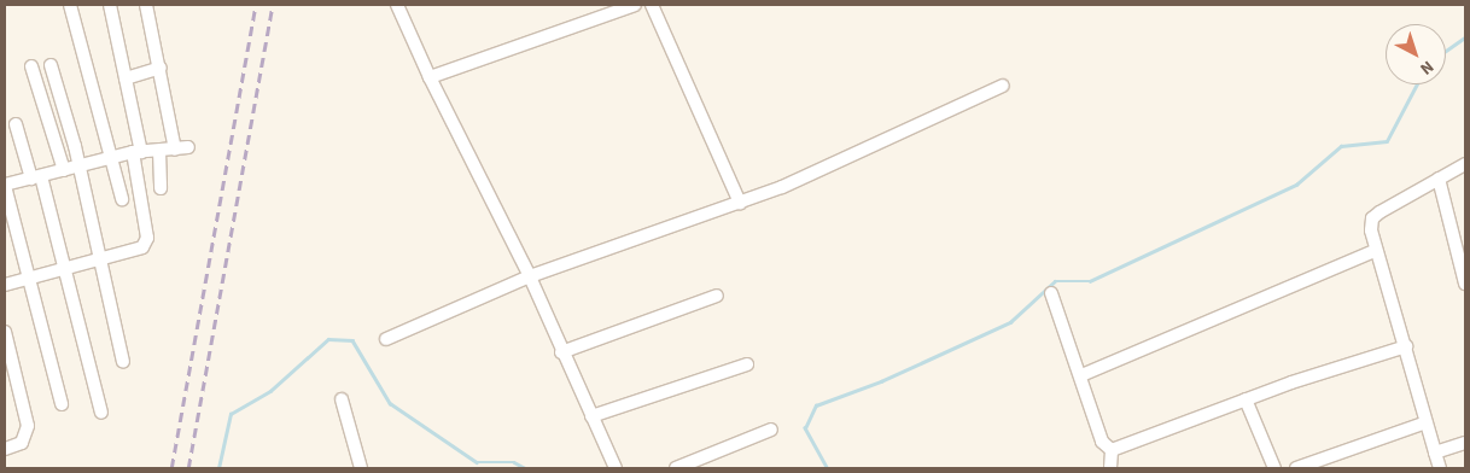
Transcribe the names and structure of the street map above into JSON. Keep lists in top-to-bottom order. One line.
{"north":"bottom right"}
